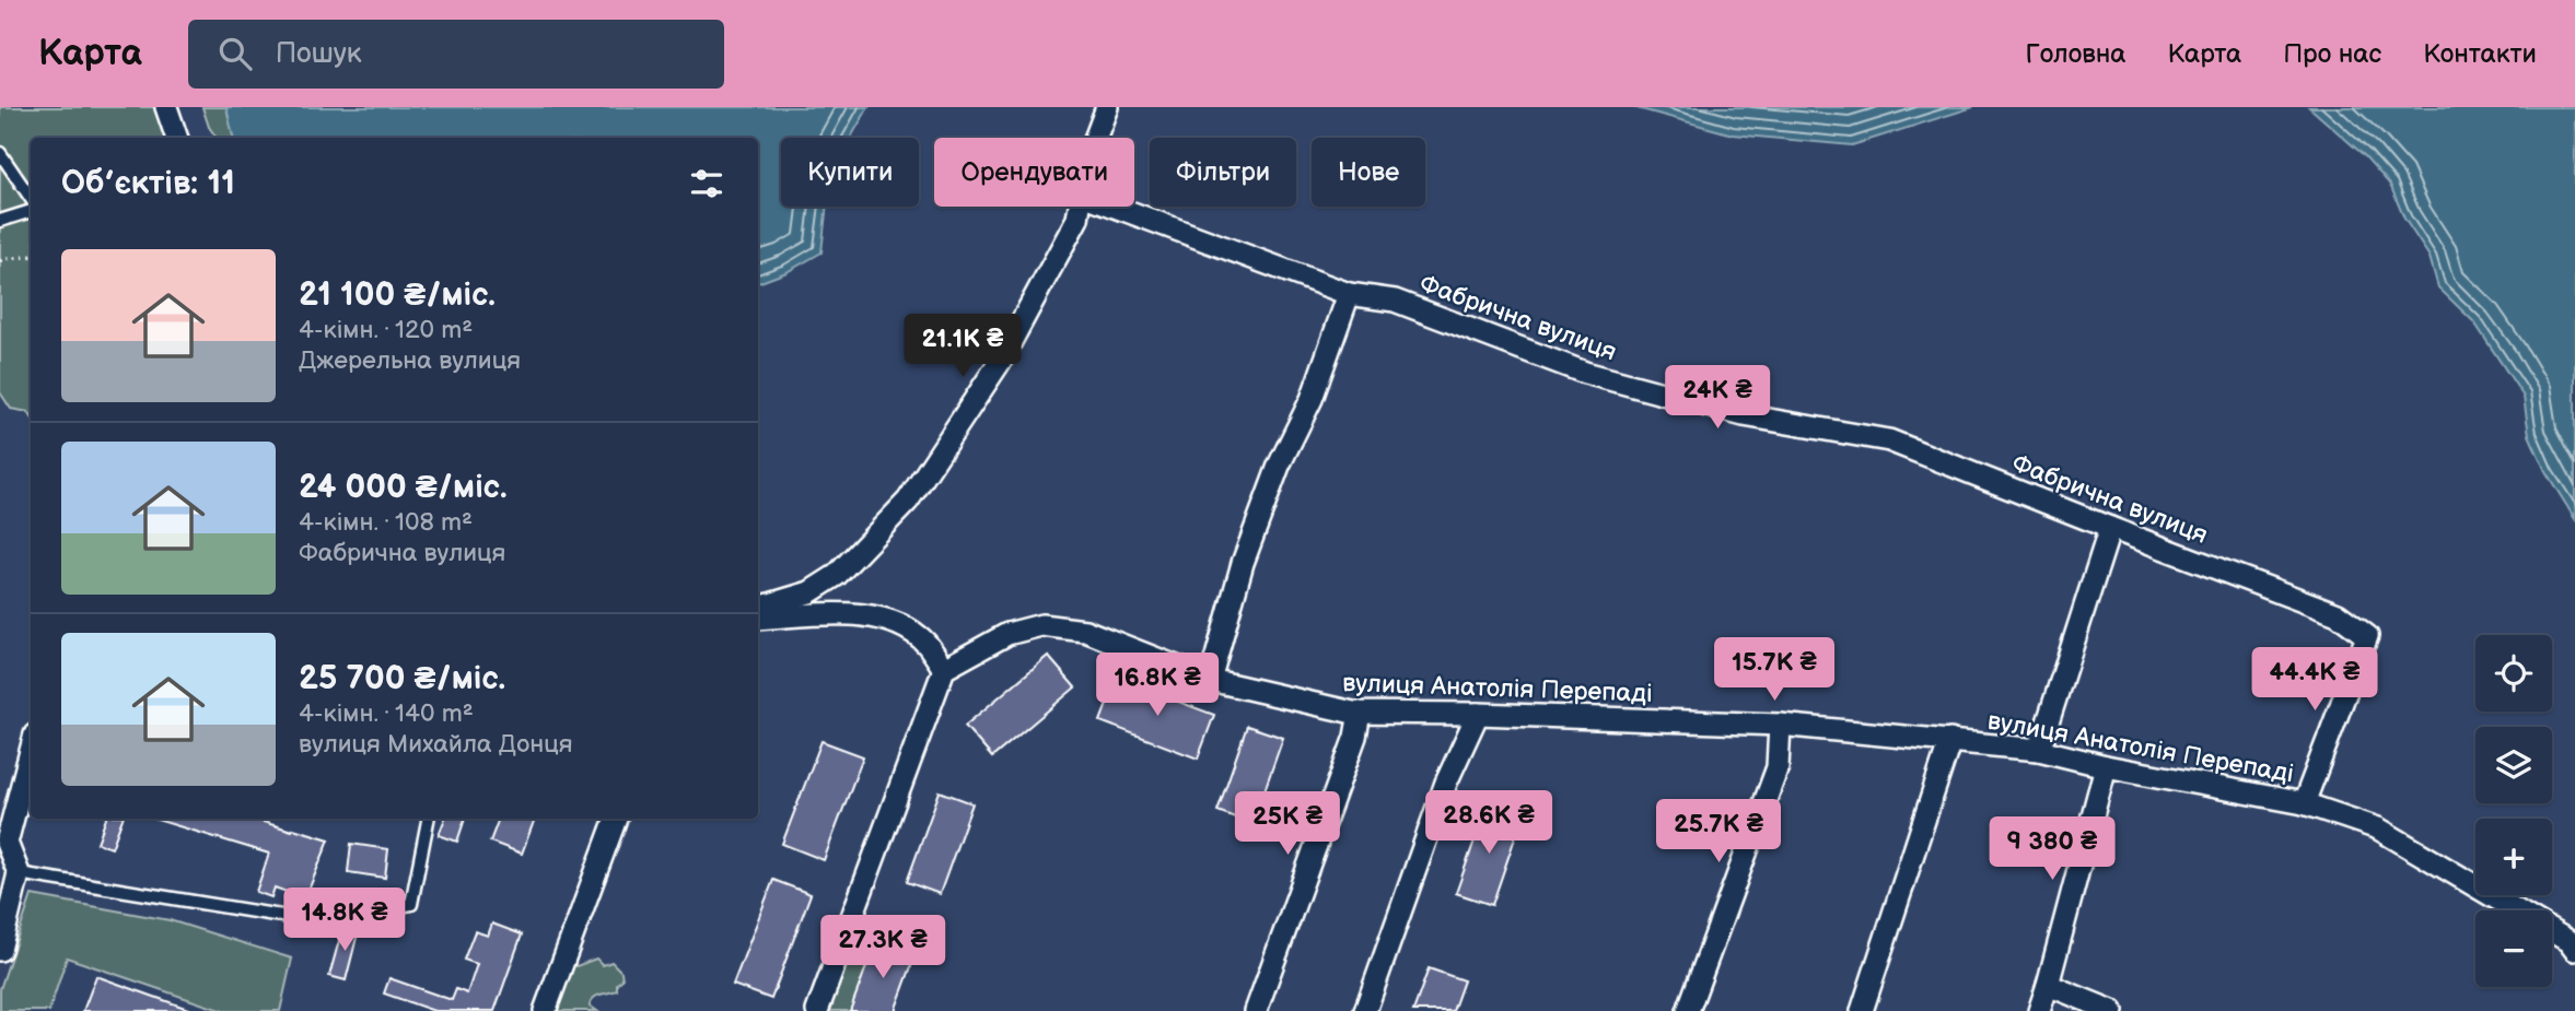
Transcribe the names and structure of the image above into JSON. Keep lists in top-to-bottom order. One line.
{"streets":{"street":["Фабрична вулиця","вулиця Анатолія Перепаді"]},"crossings":[["Фабрична вулиця","вулиця Анатолія Перепаді"]],"page":{"header":"Карта","search":"Пошук","nav":["Головна","Карта","Про нас","Контакти"],"chip":["Купити","Орендувати","Фільтри","Нове"],"heading":"Об’єктів: 11","list":[{"name":"21 100 ₴/міс.","note":"4-кімн. · 120 m² · Джерельна вулиця"},{"name":"24 000 ₴/міс.","note":"4-кімн. · 108 m² · Фабрична вулиця"},{"name":"25 700 ₴/міс.","note":"4-кімн. · 140 m² · вулиця Михайла Донця"}],"price":["21.1K ₴","24K ₴","15.7K ₴","44.4K ₴","16.8K ₴","28.6K ₴","25K ₴","25.7K ₴","9 380 ₴","14.8K ₴","27.3K ₴"],"map_buttons":["+","−"]}}
